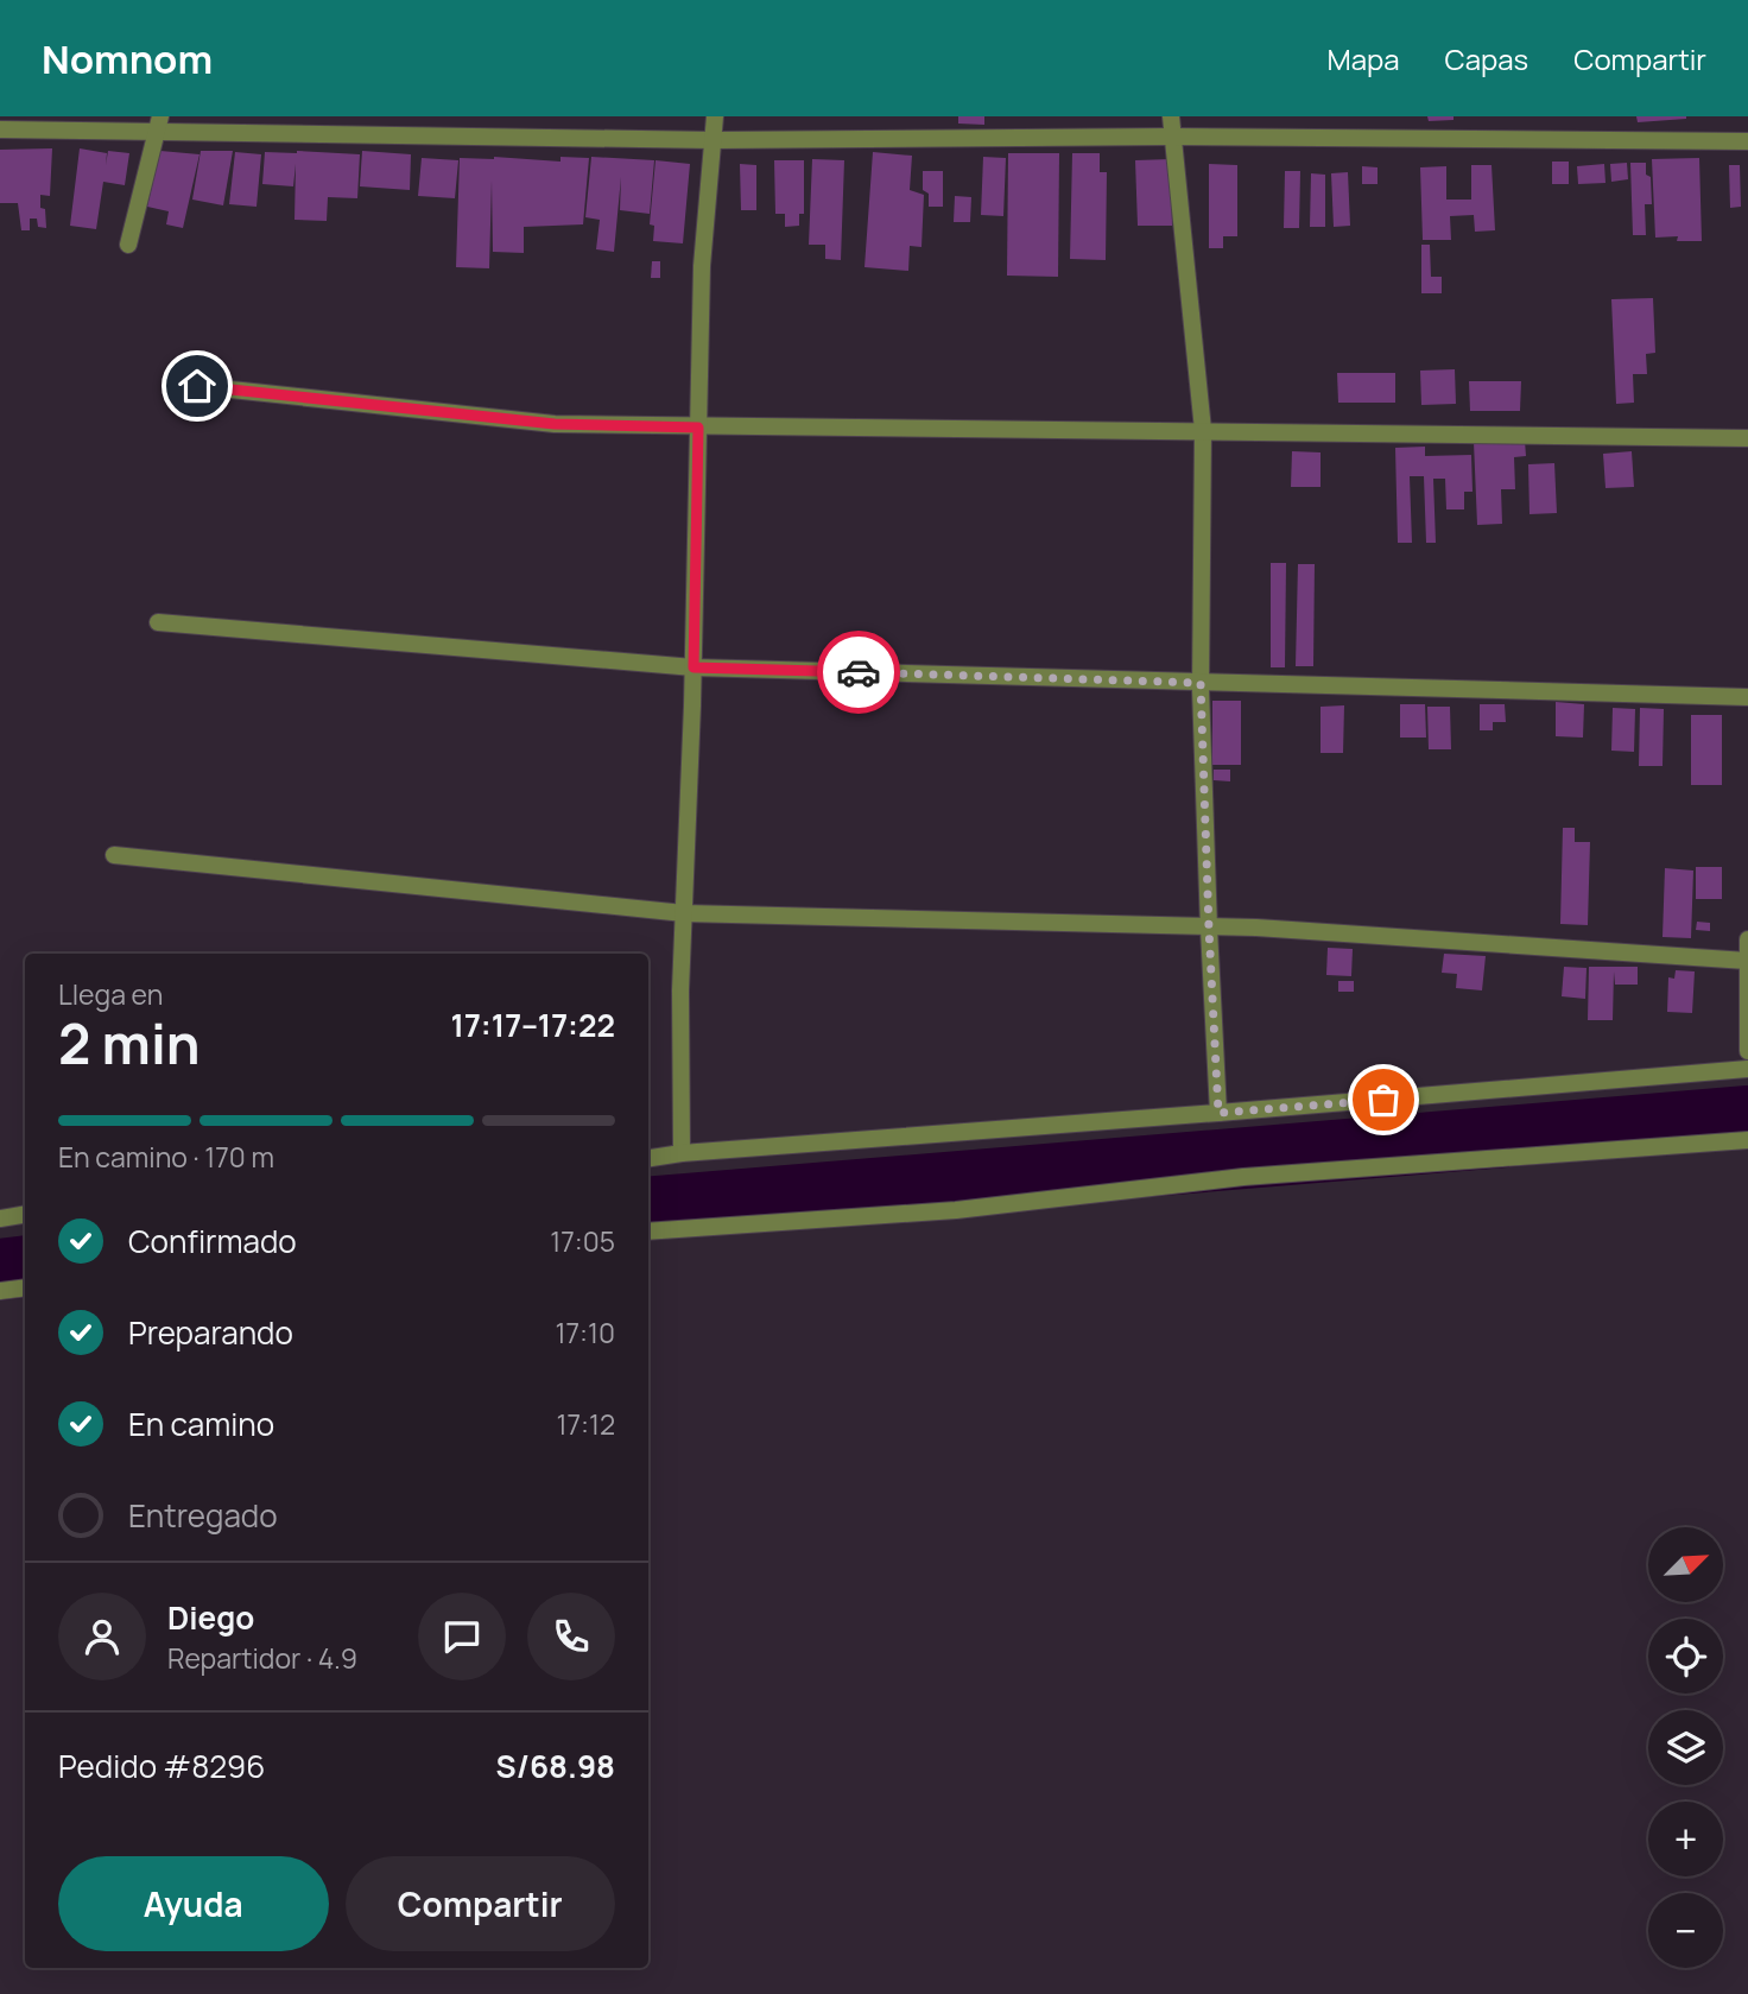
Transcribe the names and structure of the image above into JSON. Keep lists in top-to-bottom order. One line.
{"north":"top right","page":{"header":"Nomnom","nav":["Mapa","Capas","Compartir"],"heading":["2 min","Llega en","17:17–17:22"],"panel":["Diego","Repartidor · 4.9","Pedido #8296","S/68.98"],"bar":"En camino · 170 m","list":[["Confirmado","17:05"],["Preparando","17:10"],["En camino","17:12"],"Entregado"],"map_buttons":["+","−"],"buttons":["Ayuda","Compartir"]}}
